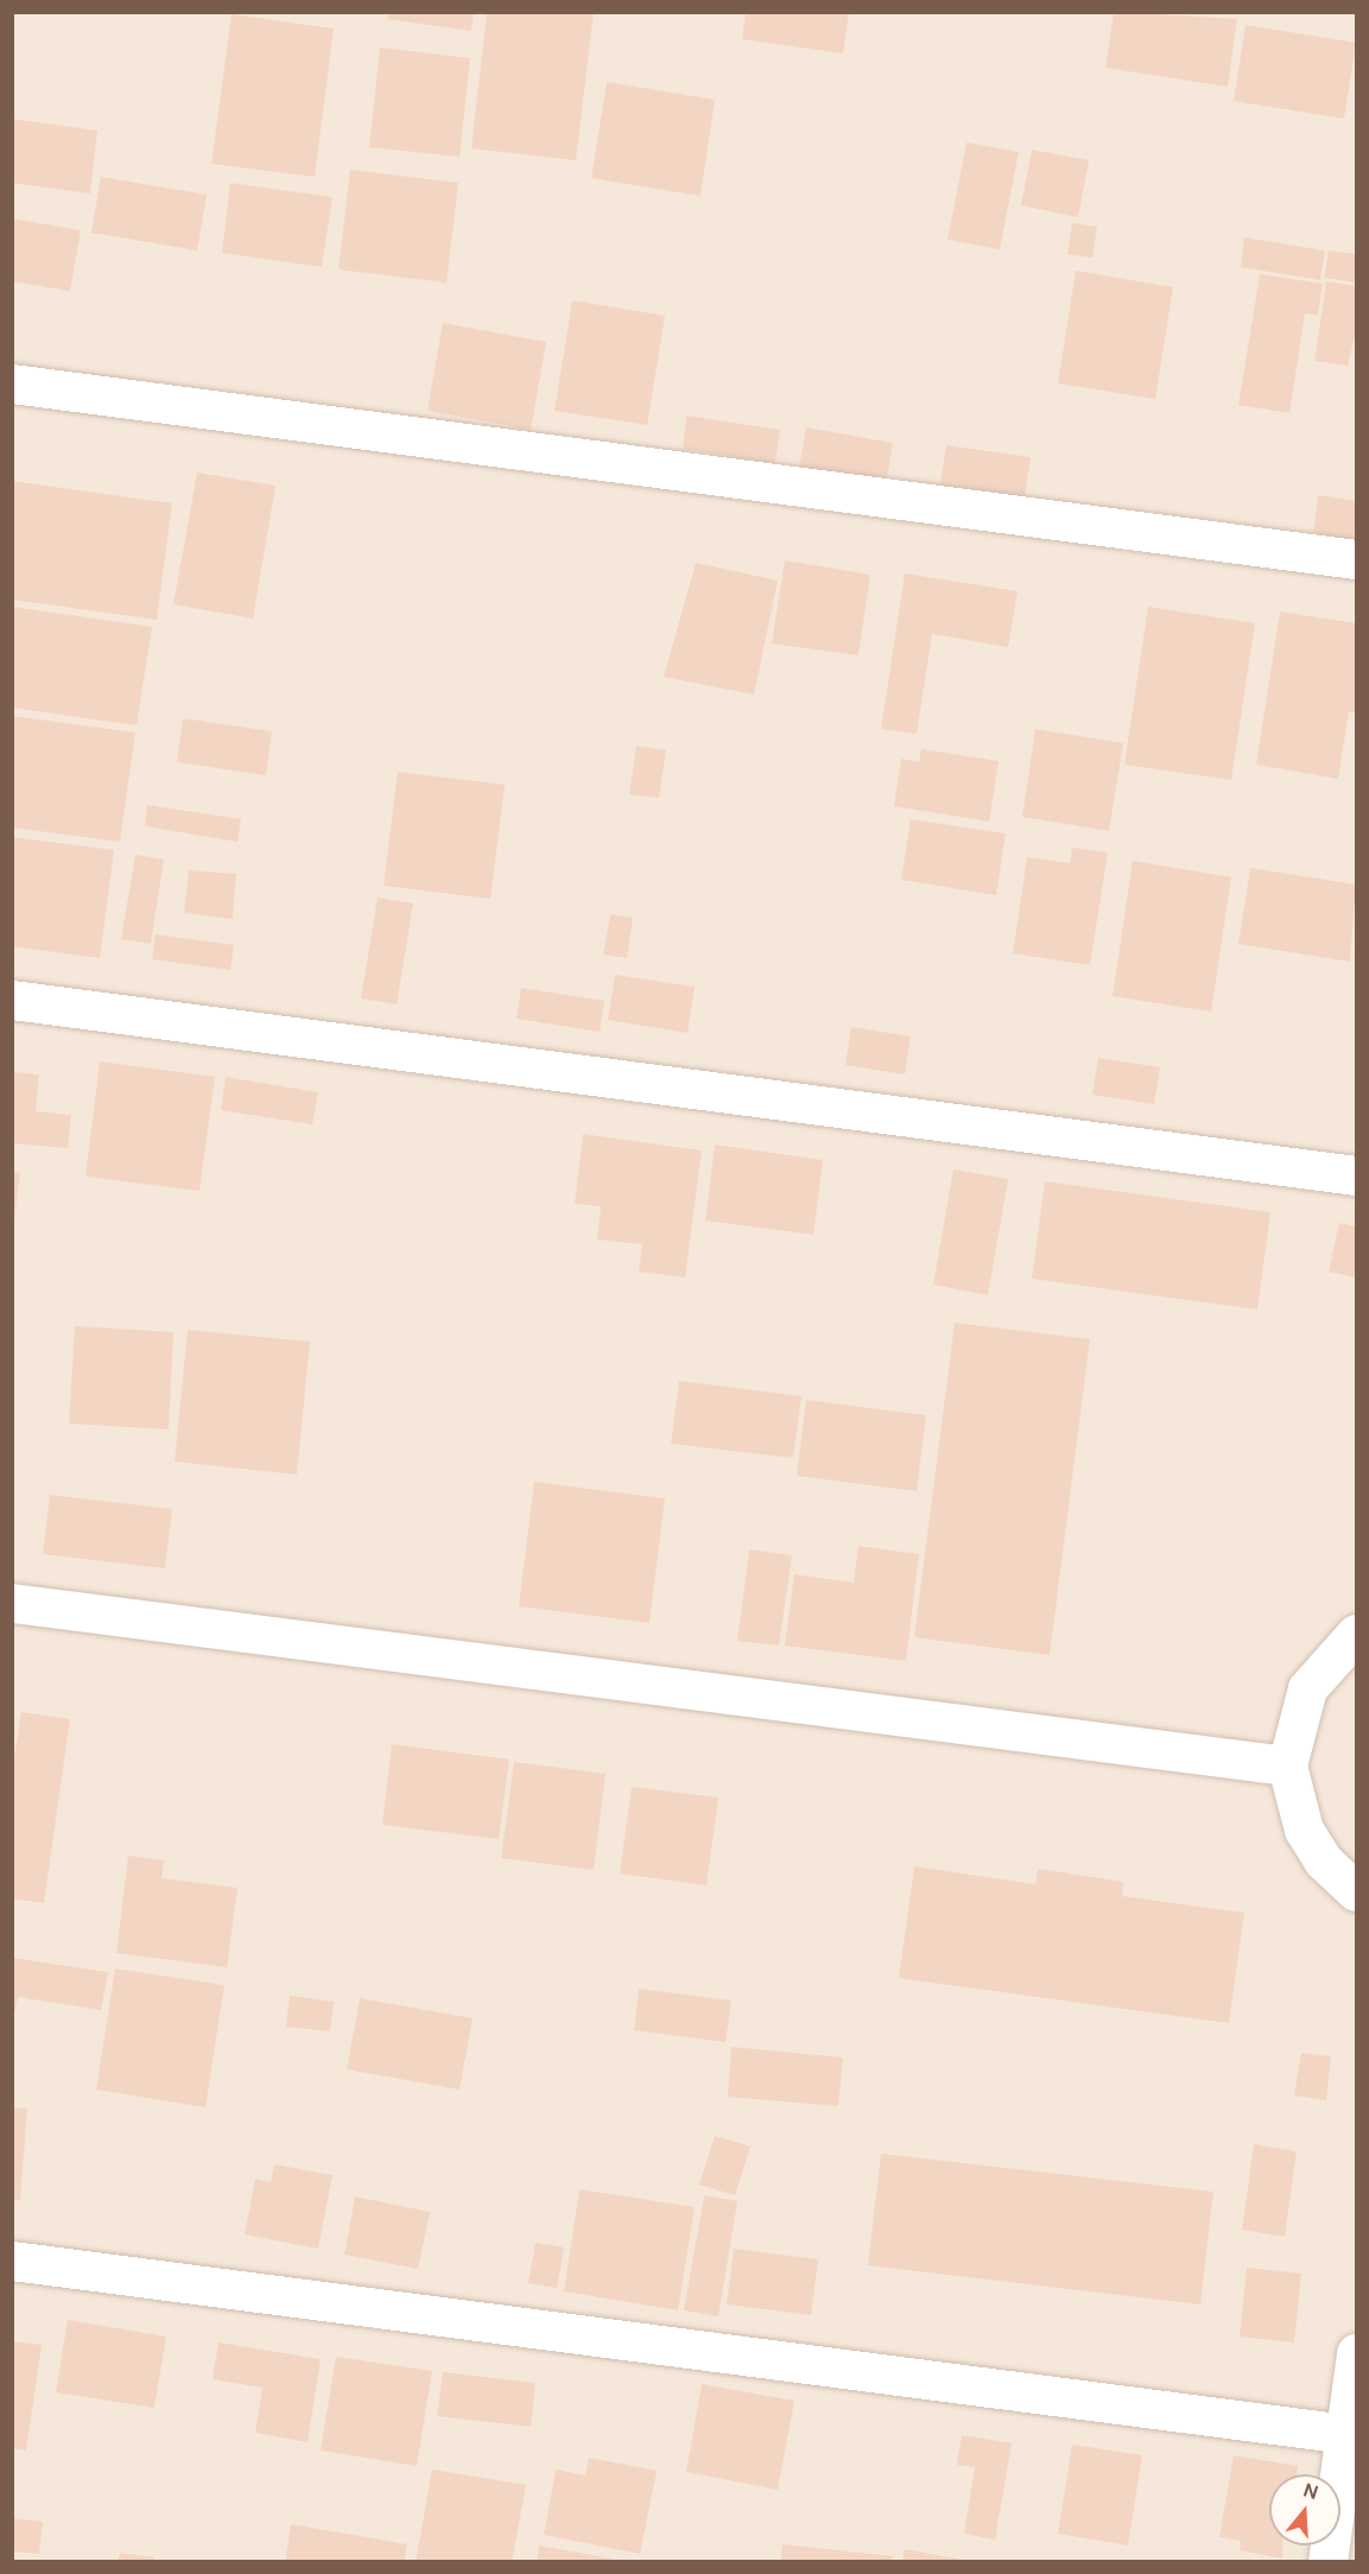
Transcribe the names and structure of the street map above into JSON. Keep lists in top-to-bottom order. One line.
{"north":"top"}
